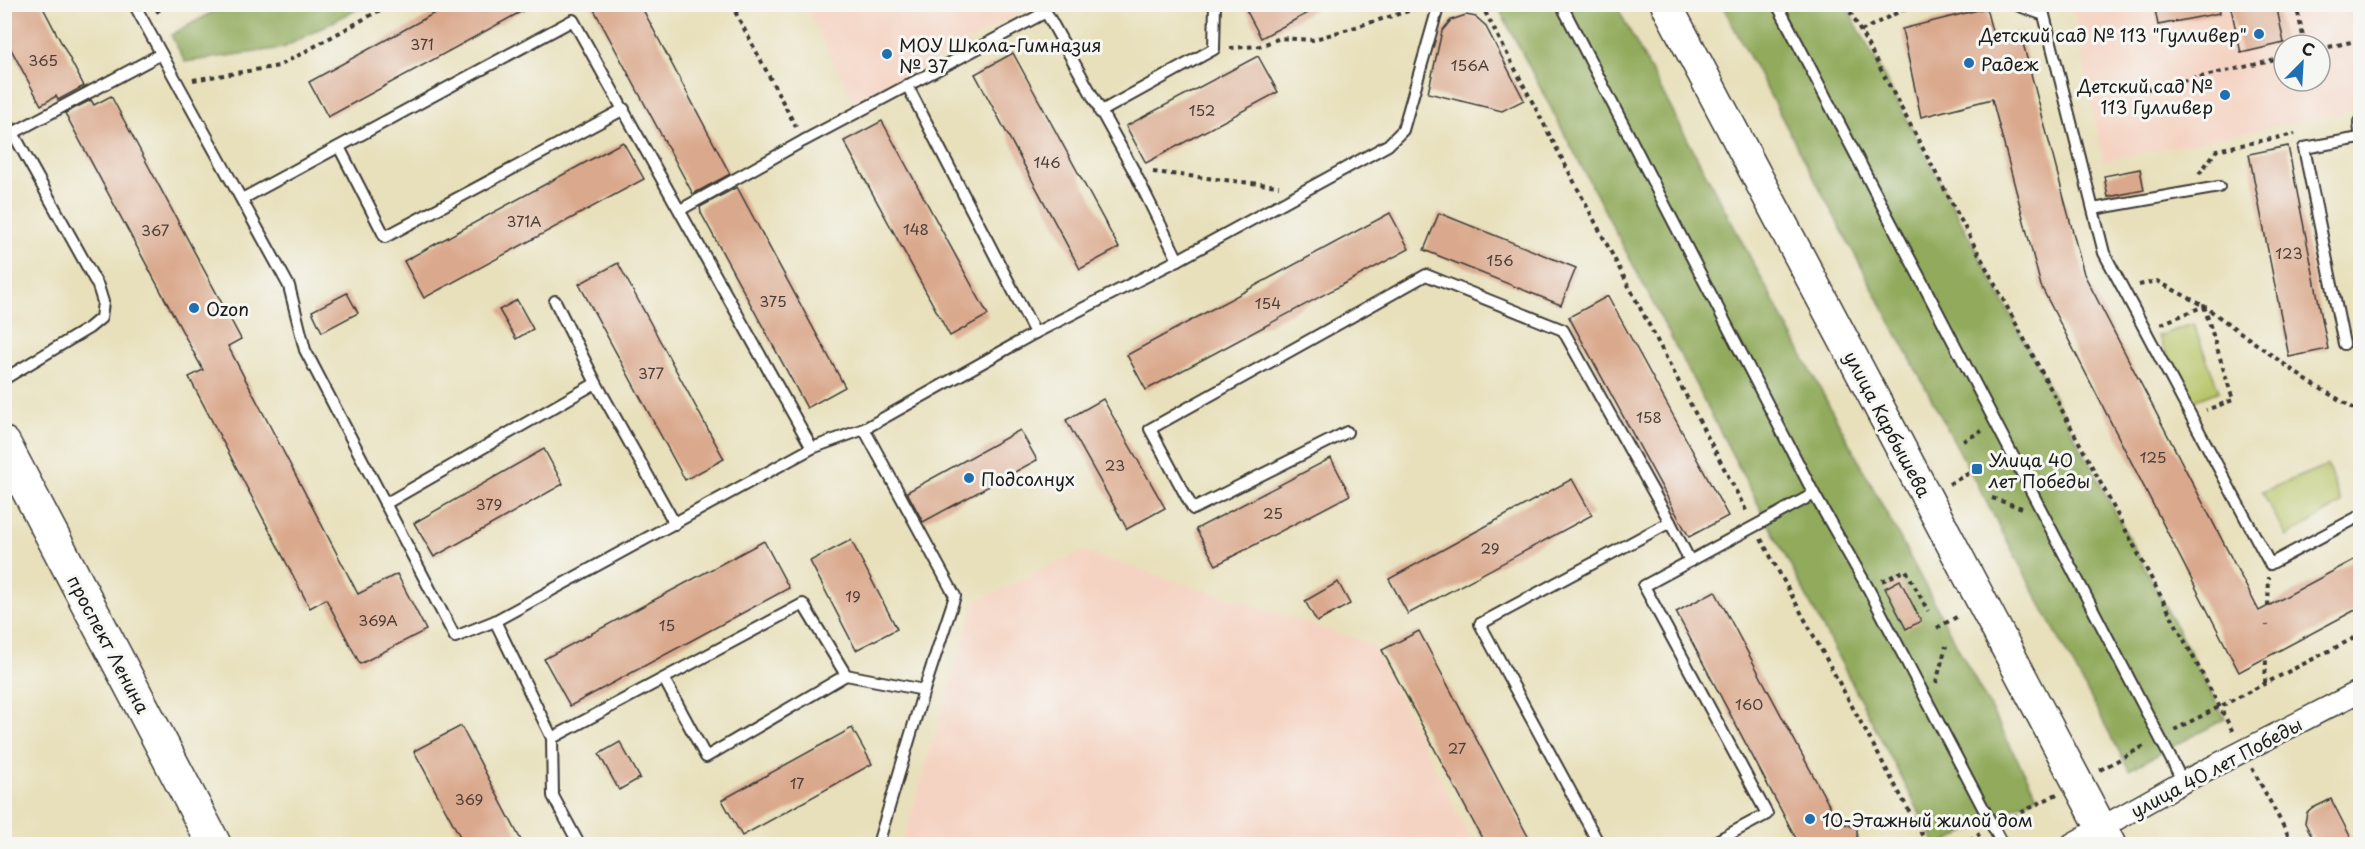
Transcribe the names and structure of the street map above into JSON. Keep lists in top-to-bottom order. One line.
{"streets":{"main road":["проспект Ленина"],"street":["улица Карбышева","улица 40 лет Победы"]},"crossings":[["улица Карбышева","улица 40 лет Победы"]],"places":{"other":["Детский сад № 113 \"Гулливер\"","МОУ Школа-Гимназия № 37","Радеж","Детский сад № 113 Гулливер","Ozon","Подсолнух","10-Этажный жилой дом"],"transit":["Улица 40 лет Победы"]},"house_numbers":["371","365","156А","152","146","371А","148","367","123","156","375","154","377","158","125","23","379","25","29","19","369А","15","160","27","17","369"],"north":"top right"}
